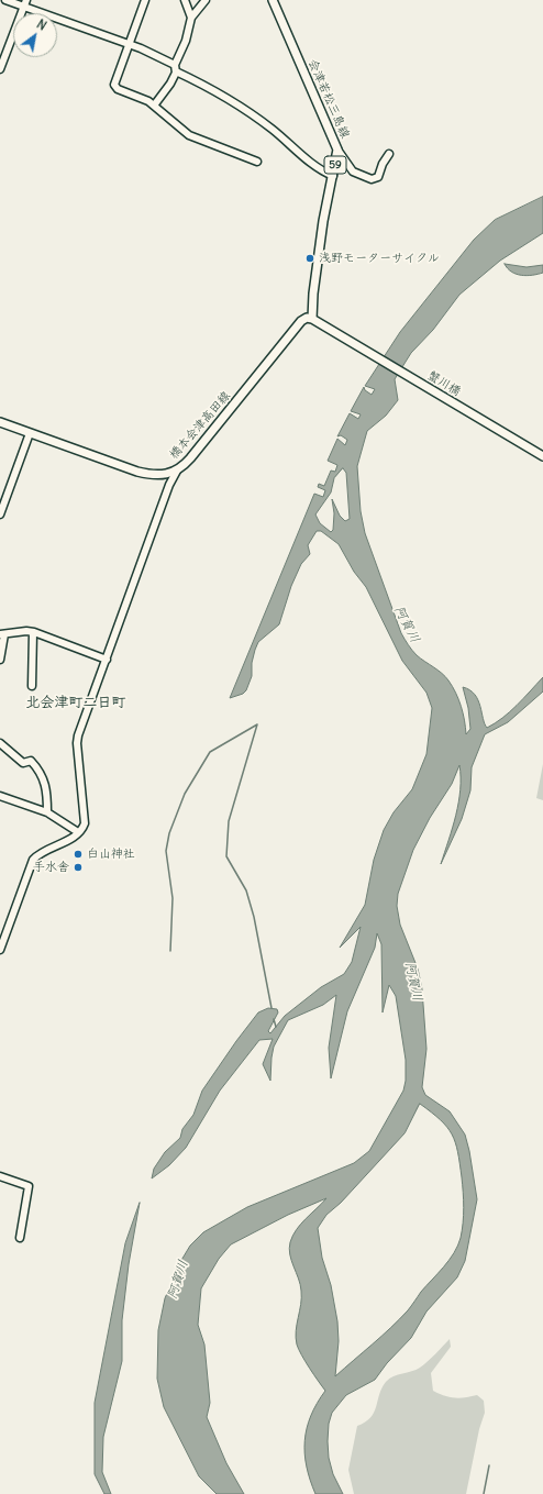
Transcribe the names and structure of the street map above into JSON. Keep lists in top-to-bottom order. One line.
{"streets":{"main road":["会津若松三島線","59","蟹川橋","橋本会津高田線"]},"crossings":[["会津若松三島線","蟹川橋"],["会津若松三島線","橋本会津高田線"],["蟹川橋","橋本会津高田線"]],"districts":["北会津町二日町"],"water":["阿賀川"],"places":["浅野モーターサイクル","白山神社","手水舎"],"north":"top right"}
